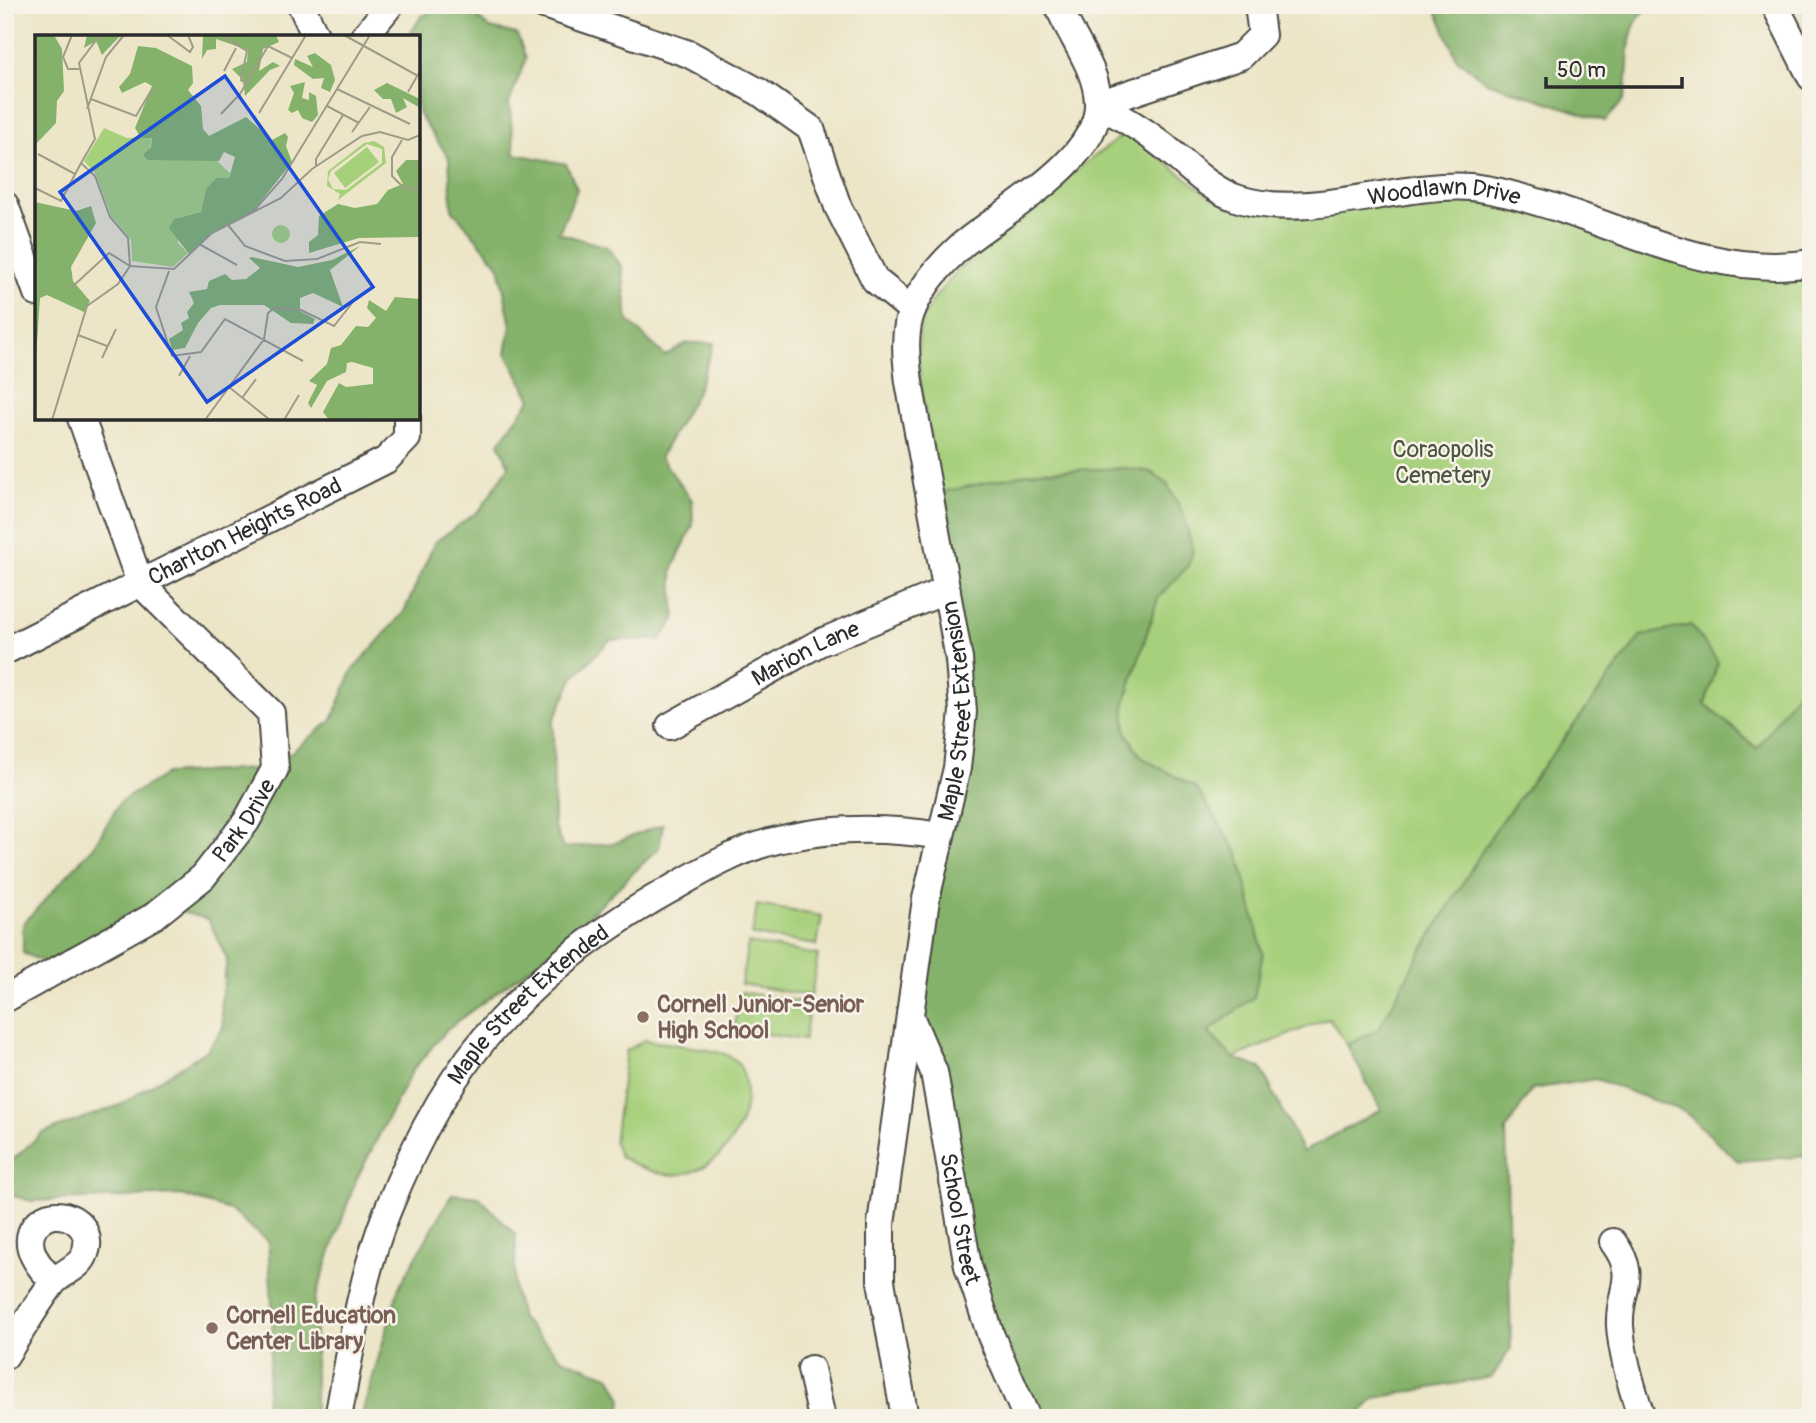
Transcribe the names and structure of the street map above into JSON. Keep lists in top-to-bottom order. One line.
{"streets":{"street":["Woodlawn Drive","Charlton Heights Road","Marion Lane","Maple Street Extension","Park Drive","Maple Street Extended","School Street"]},"crossings":[["Woodlawn Drive","Maple Street Extension"],["Charlton Heights Road","Park Drive"],["Marion Lane","Maple Street Extension"],["Maple Street Extension","Maple Street Extended"],["Maple Street Extension","School Street"]],"parks":["Coraopolis Cemetery"],"places":["Cornell Junior-Senior High School","Cornell Education Center Library"],"scale_bar":"50 m"}
